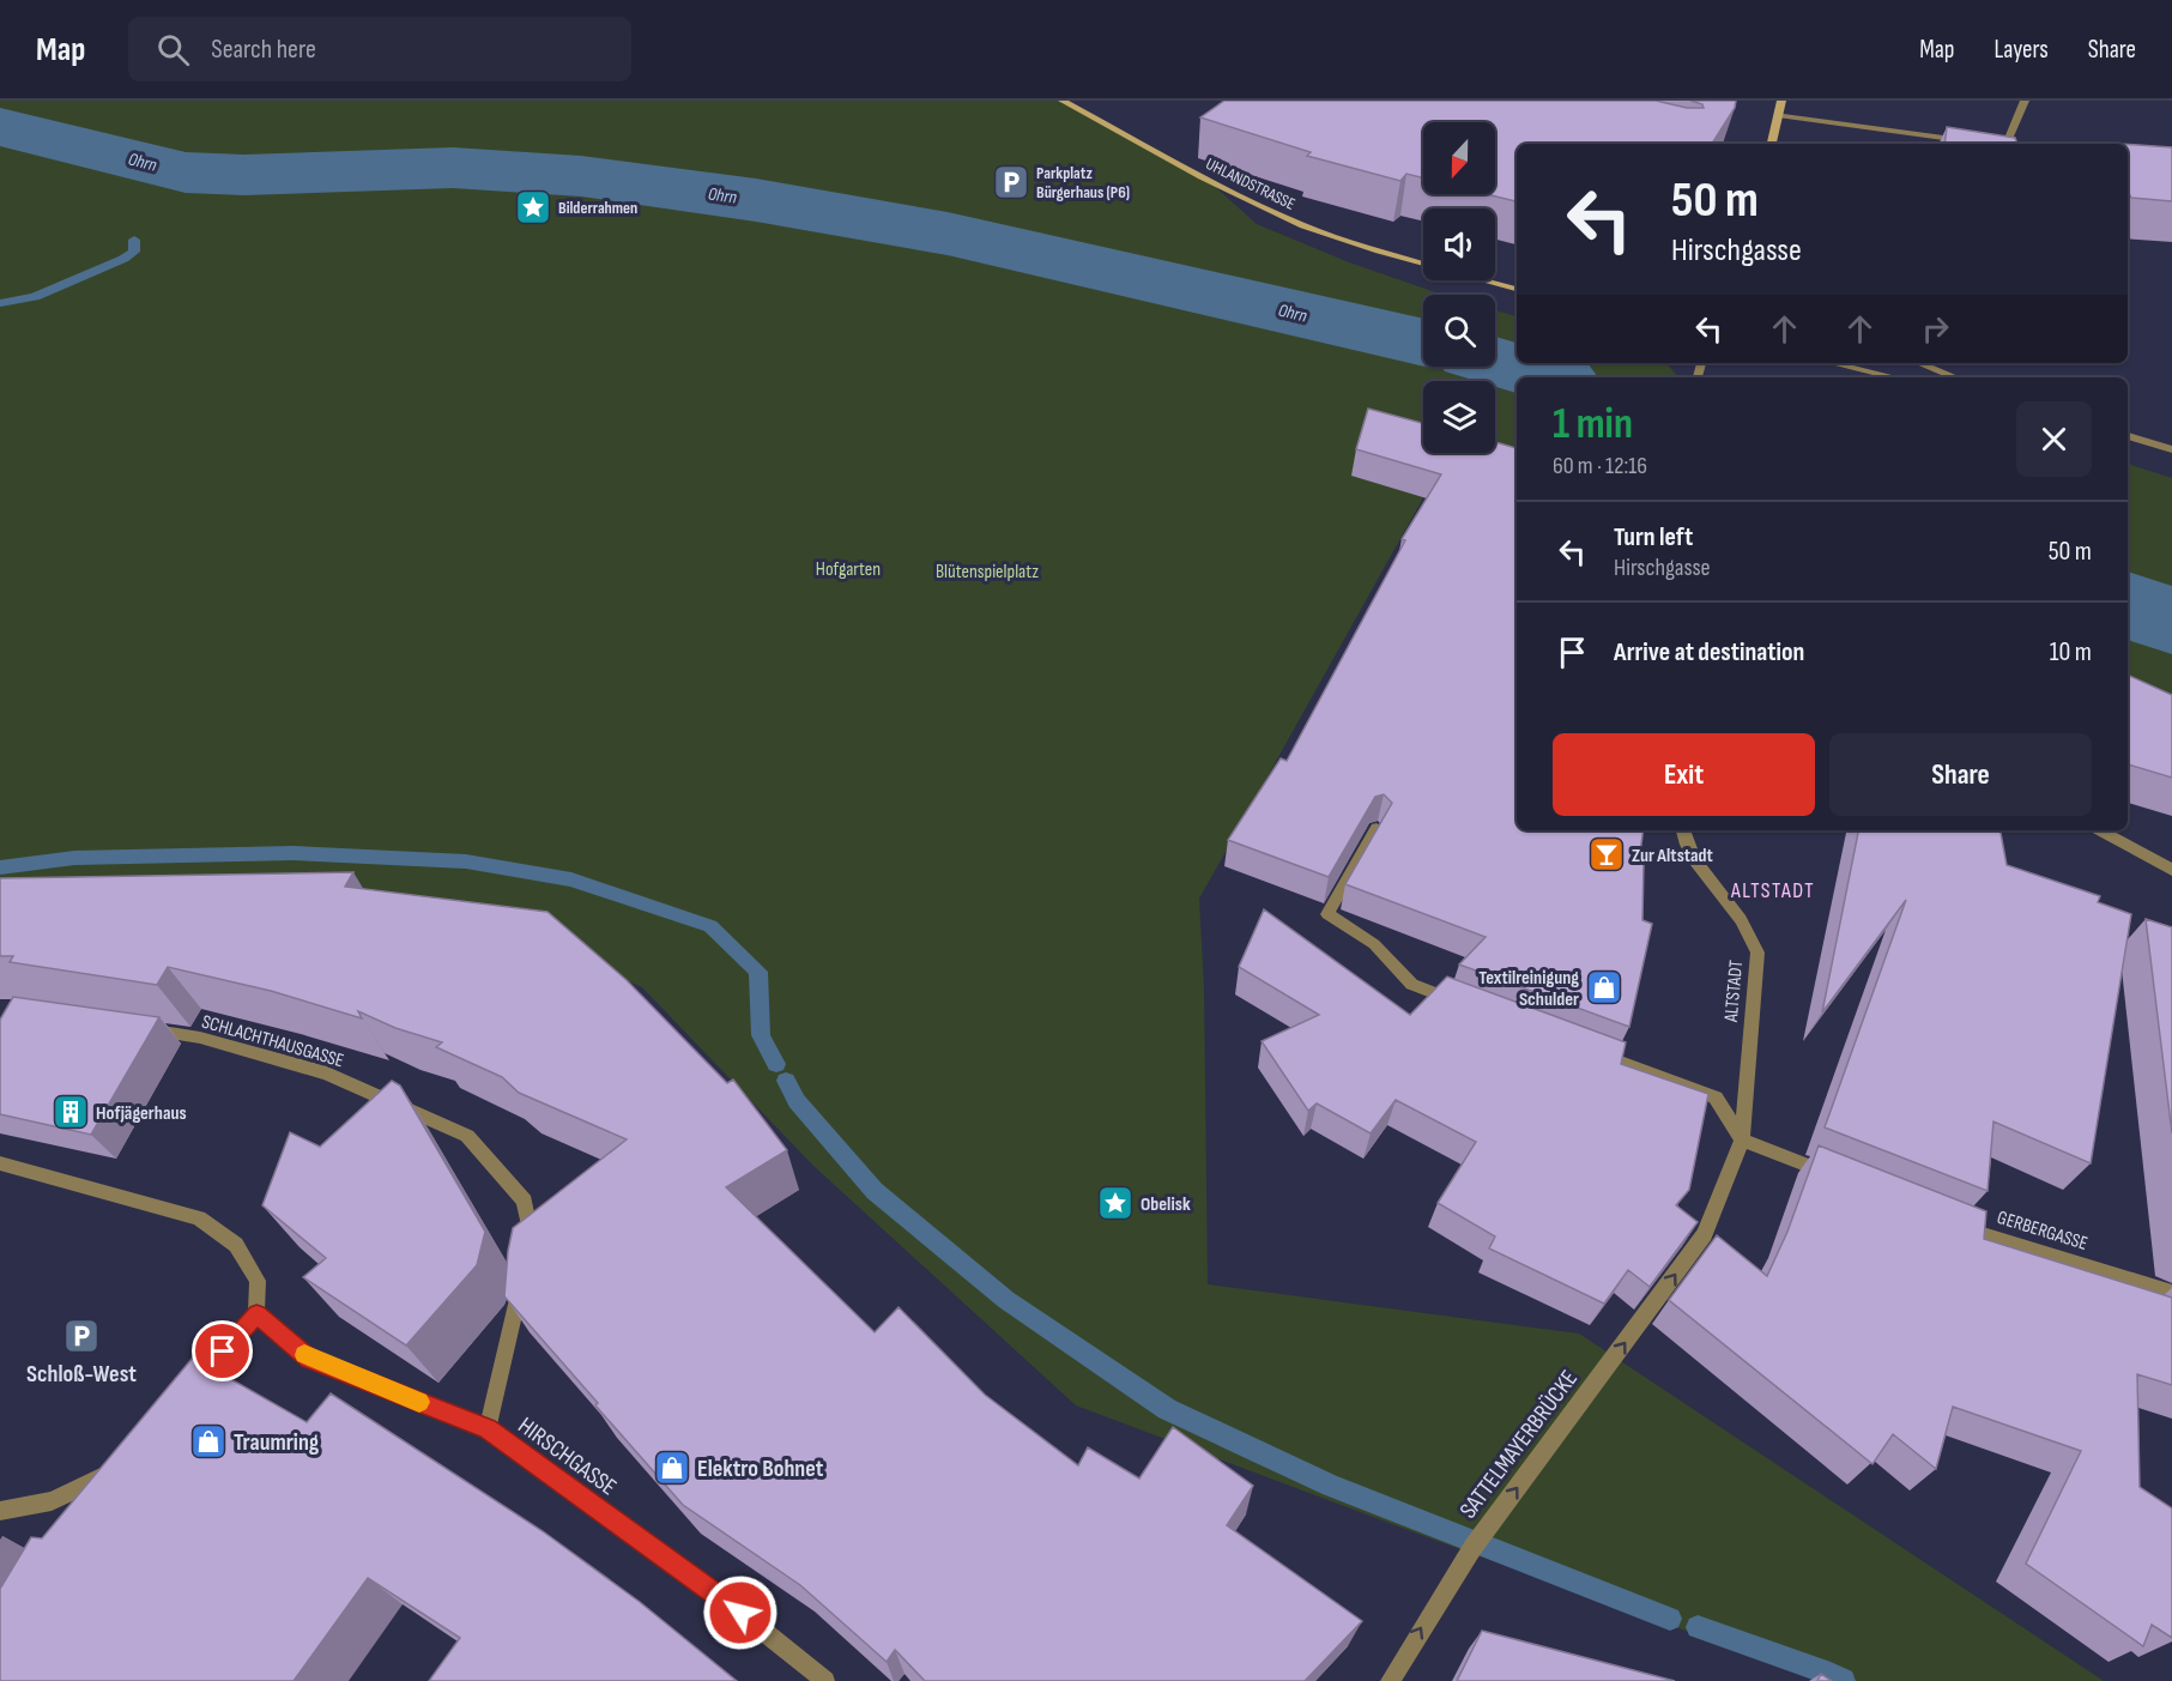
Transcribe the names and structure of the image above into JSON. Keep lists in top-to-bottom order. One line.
{"streets":{"main road":["UHLANDSTRASSE"],"street":["ALTSTADT","SCHLACHTHAUSGASSE","GERBERGASSE","SATTELMAYERBRÜCKE","HIRSCHGASSE"]},"crossings":[["ALTSTADT","SATTELMAYERBRÜCKE"]],"one_way":["ALTSTADT","SATTELMAYERBRÜCKE"],"districts":["ALTSTADT"],"water":["Ohrn"],"parks":["Hofgarten","Blütenspielplatz"],"places":{"parking":["Parkplatz Bürgerhaus (P6)","Schloß-West"],"place":["Bilderrahmen","Obelisk"],"bar":["Zur Altstadt"],"shop":["Textilreinigung Schulder","Traumring","Elektro Bohnet"],"building":["Hofjägerhaus"]},"north":"bottom","page":{"header":"Map","search":"Search here","nav":["Map","Layers","Share"],"turn":["50 m","Hirschgasse"],"heading":["1 min","60 m · 12:16"],"list":[{"name":"Turn left","note":"Hirschgasse","value":"50 m"},{"name":"Arrive at destination","value":"10 m"}],"buttons":["Exit","Share"]}}
